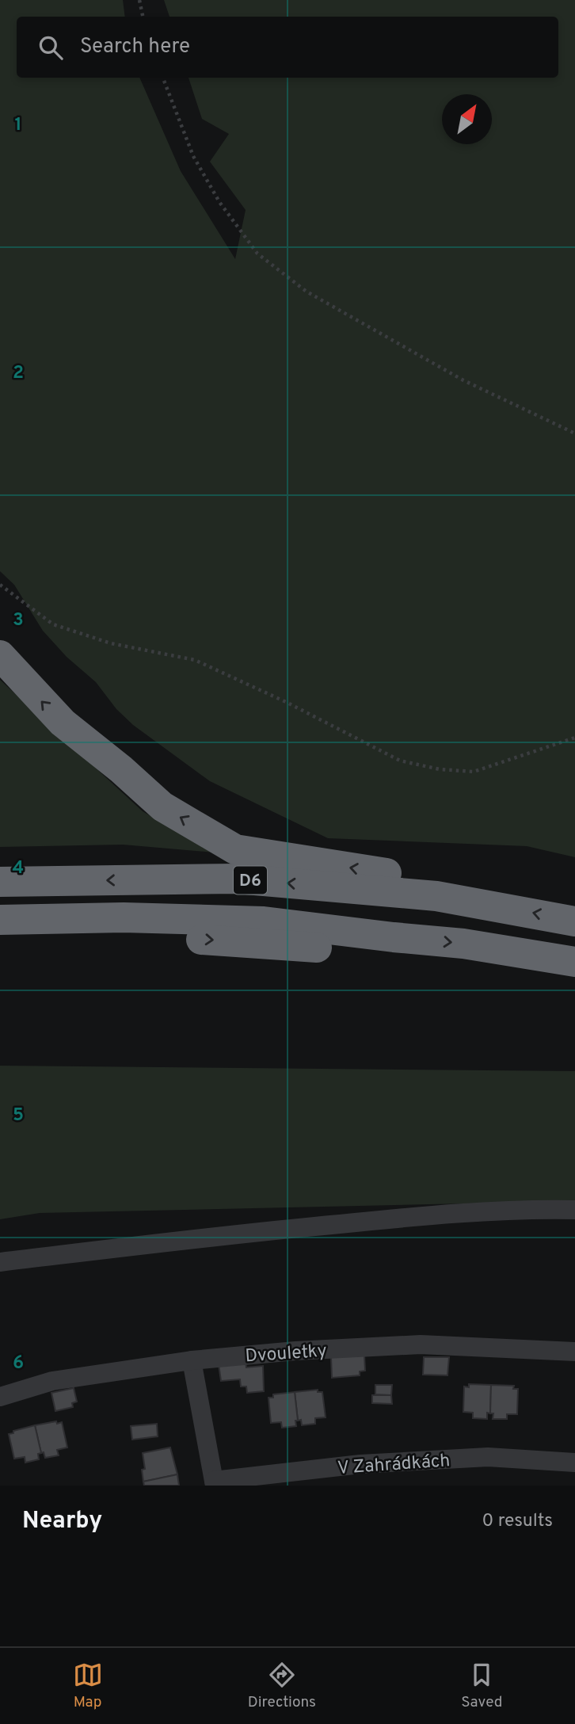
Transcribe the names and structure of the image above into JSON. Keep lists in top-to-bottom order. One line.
{"streets":{"highway":["D6"],"street":["Dvouletky","V Zahrádkách"]},"crossings":[["Dvouletky","V Zahrádkách"]],"north":"top right","page":{"search":"Search here","heading":["Nearby","0 results"],"nav":["Map","Directions","Saved"]},"grid":{"rows":["1","2","3","4","5","6"]}}
